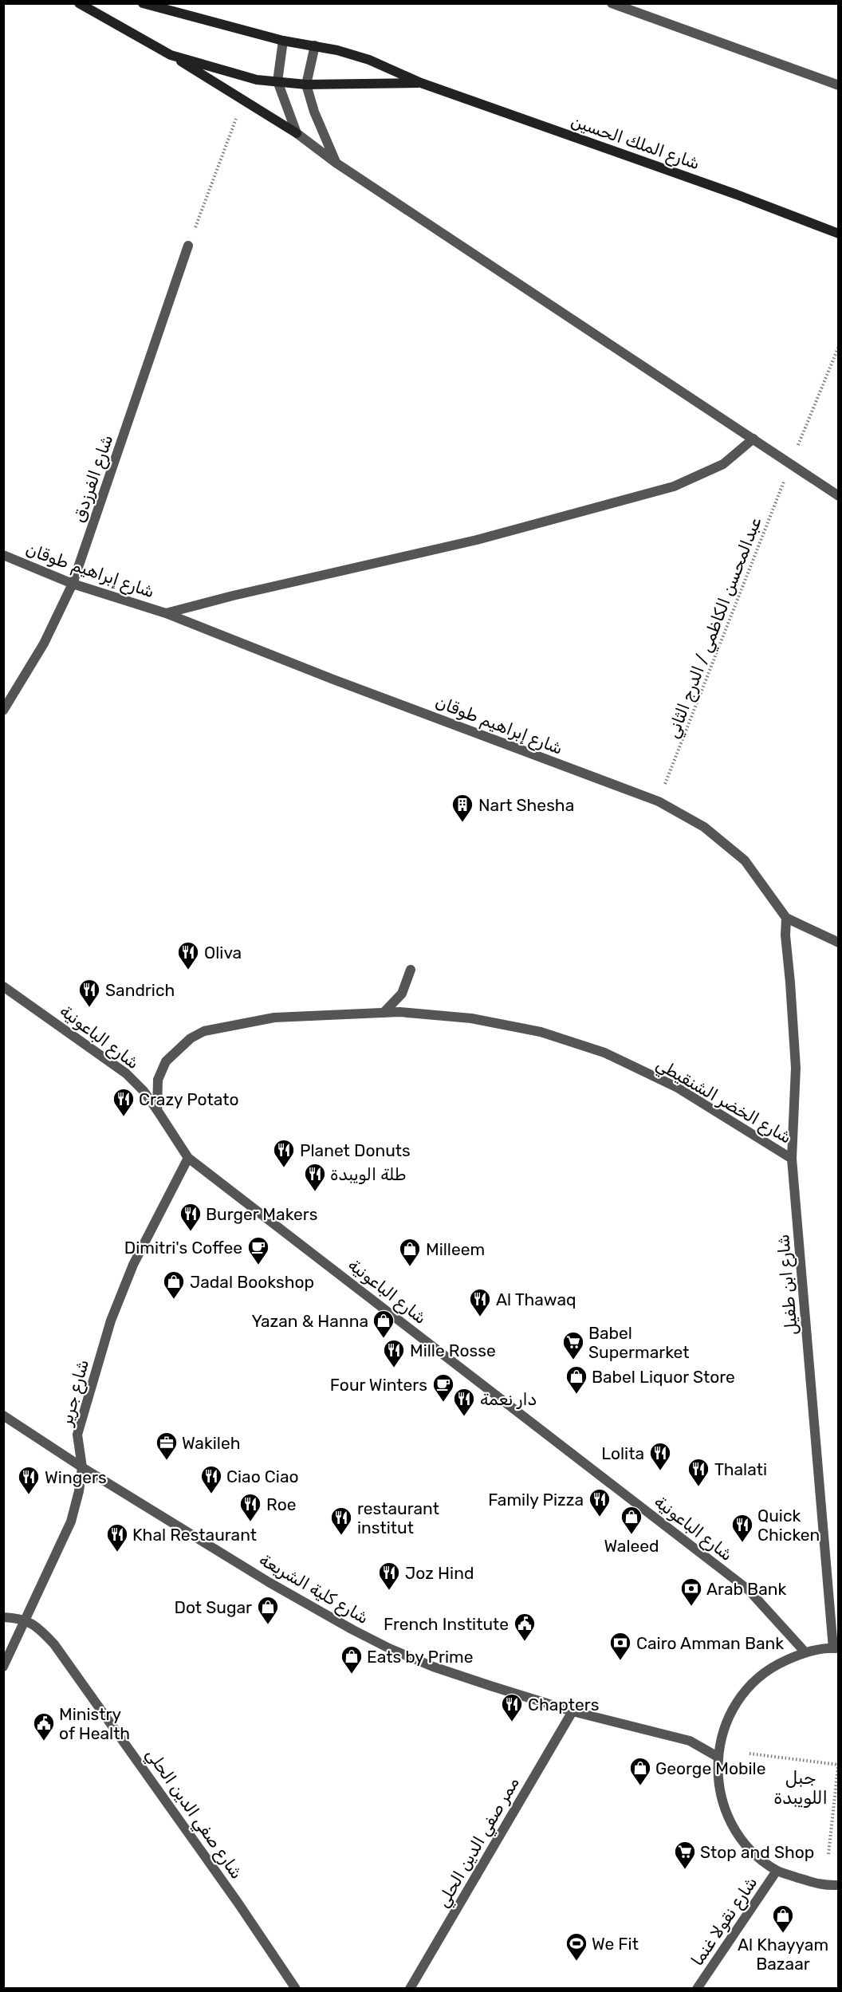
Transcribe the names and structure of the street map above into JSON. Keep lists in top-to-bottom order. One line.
{"streets":{"main road":["شارع الملك الحسين"],"street":["شارع الفرزدق","شارع إبراهيم طوقان","شارع الباعونية","شارع الخضر الشنقيطي","شارع ابن طفيل","شارع جرير","شارع كلية الشريعة","شارع صفي الدين الحلي","ممر صفي الدين الحلي","شارع نقولا غنما"],"path":["عبدالمحسن الكاظمي / الدرج الثاني"]},"crossings":[["شارع الفرزدق","شارع إبراهيم طوقان"],["شارع إبراهيم طوقان","عبدالمحسن الكاظمي / الدرج الثاني"],["شارع إبراهيم طوقان","شارع ابن طفيل"],["شارع الباعونية","شارع الخضر الشنقيطي"],["شارع الباعونية","شارع جرير"],["شارع الخضر الشنقيطي","شارع ابن طفيل"],["شارع جرير","شارع كلية الشريعة"],["شارع جرير","شارع صفي الدين الحلي"],["شارع كلية الشريعة","ممر صفي الدين الحلي"]],"districts":["جبل اللويبدة"],"places":{"building":["Nart Shesha"],"restaurant":["Oliva","Sandrich","Crazy Potato","Planet Donuts","طلة الويبدة","Burger Makers","Al Thawaq","Mille Rosse","دار نعمة","Lolita","Thalati","Ciao Ciao","Wingers","Family Pizza","Roe","restaurant institut","Quick Chicken","Khal Restaurant","Joz Hind","Chapters"],"cafe":["Dimitri's Coffee","Four Winters"],"shop":["Milleem","Jadal Bookshop","Yazan & Hanna","Babel Liquor Store","Waleed","Dot Sugar","Eats by Prime","George Mobile","Al Khayyam Bazaar"],"supermarket":["Babel Supermarket","Stop and Shop"],"office":["Wakileh"],"bank":["Arab Bank","Cairo Amman Bank"],"public building":["French Institute","Ministry of Health"],"sports":["We Fit"]}}
